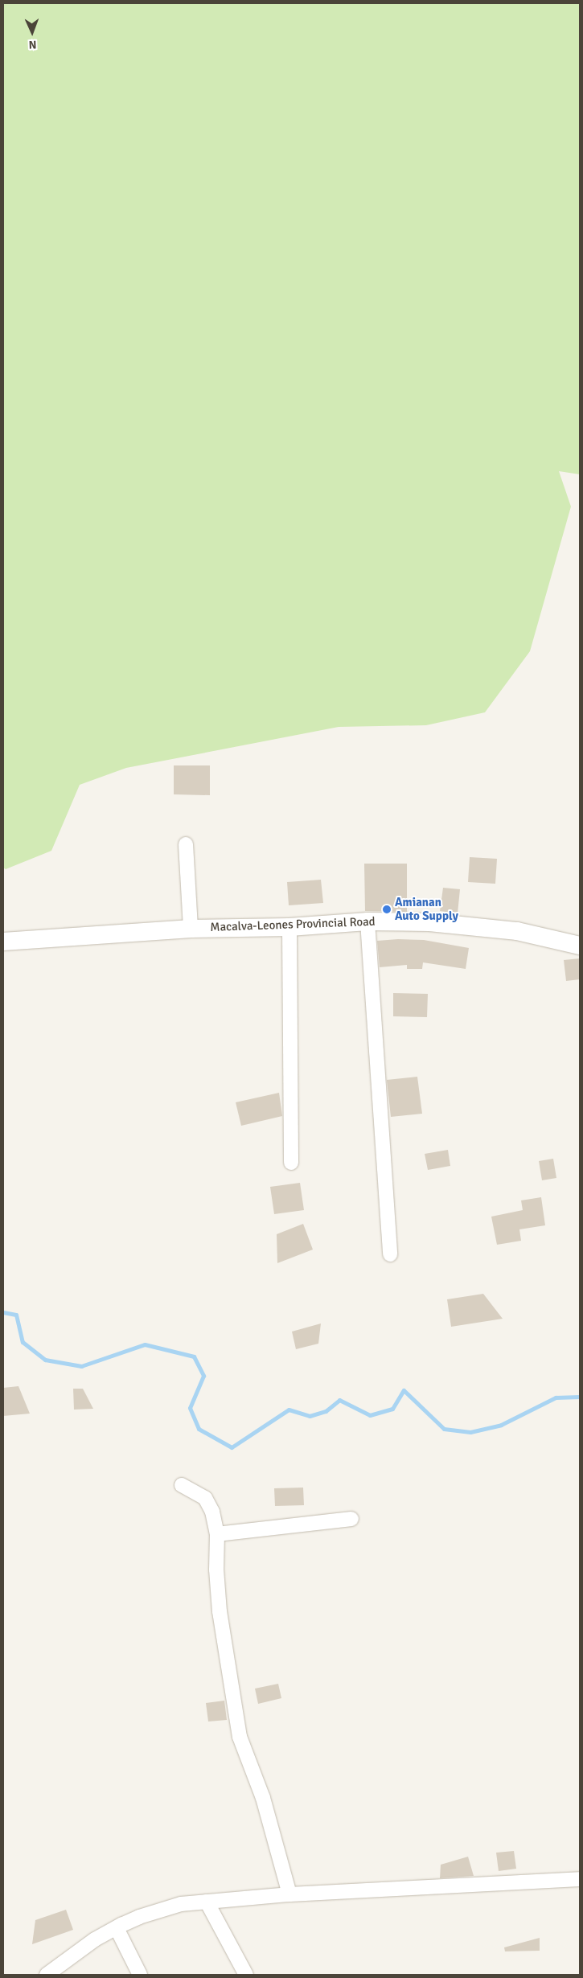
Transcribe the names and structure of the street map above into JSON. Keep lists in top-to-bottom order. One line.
{"streets":{"street":["Macalva-Leones Provincial Road"]},"places":["Amianan Auto Supply"],"north":"bottom"}
